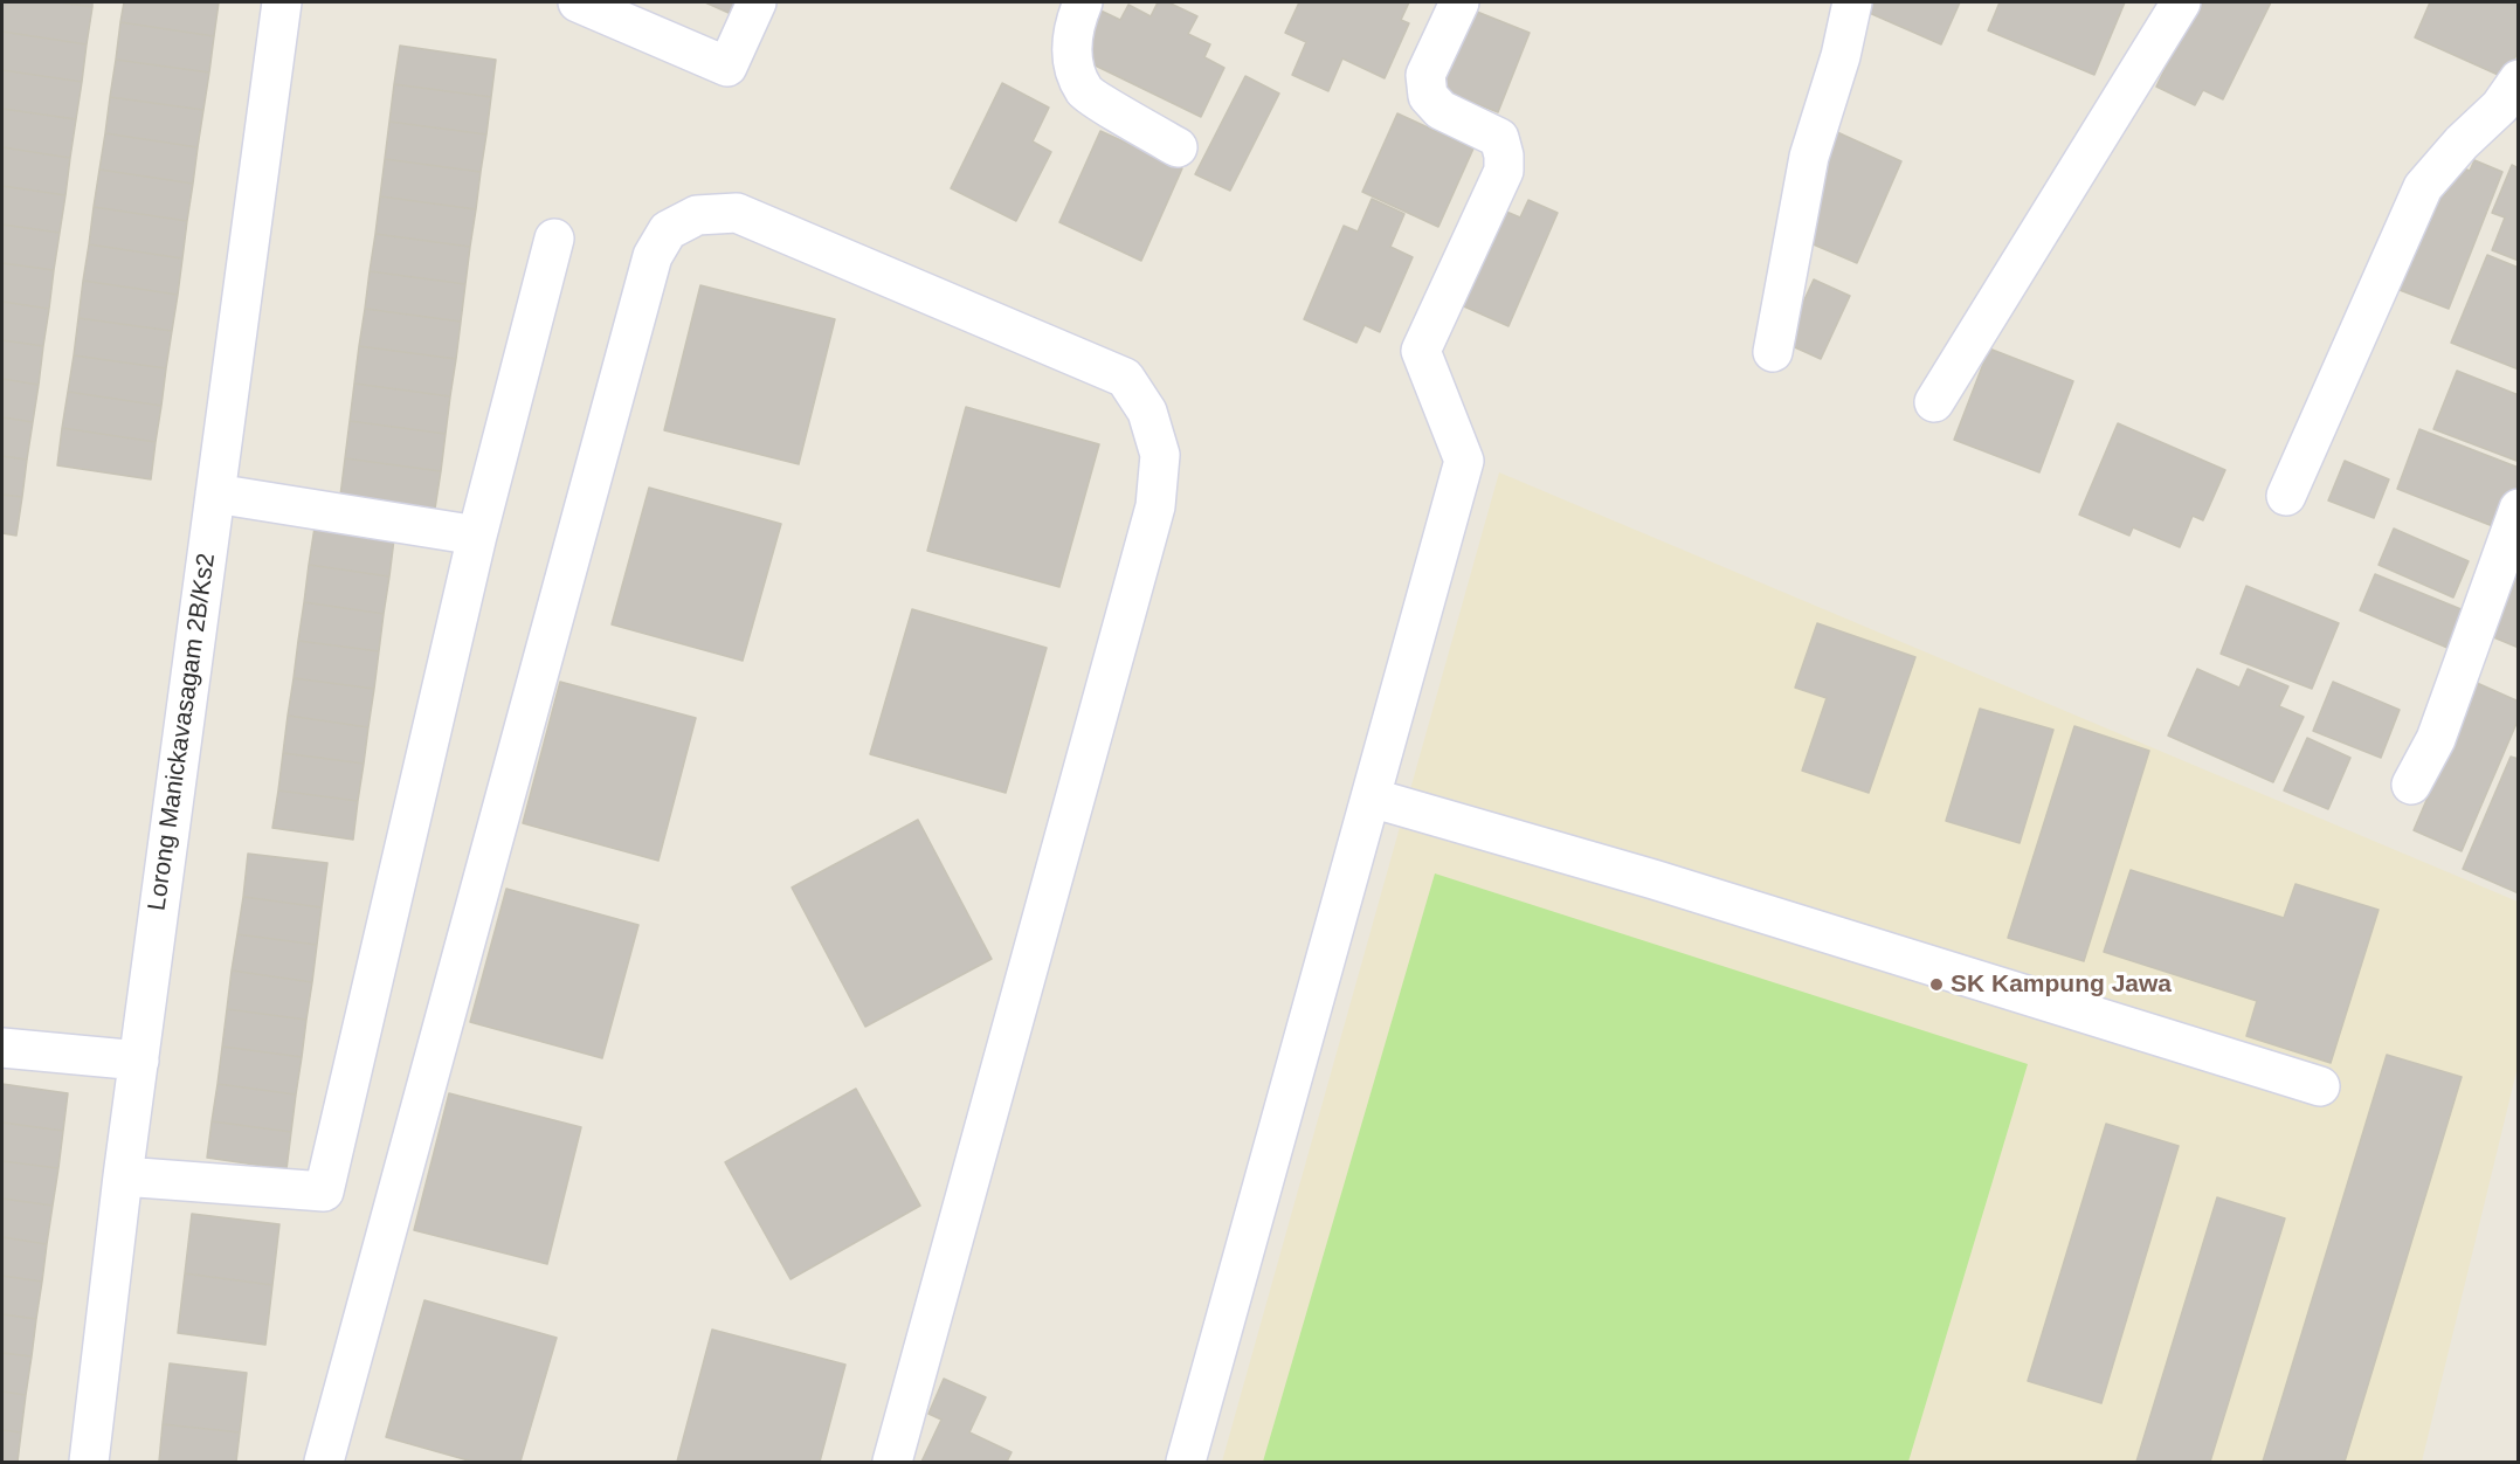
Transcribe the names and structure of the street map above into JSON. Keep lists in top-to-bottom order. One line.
{"streets":{"street":["Lorong Manickavasagam 2B/Ks2"]},"places":["SK Kampung Jawa"]}
